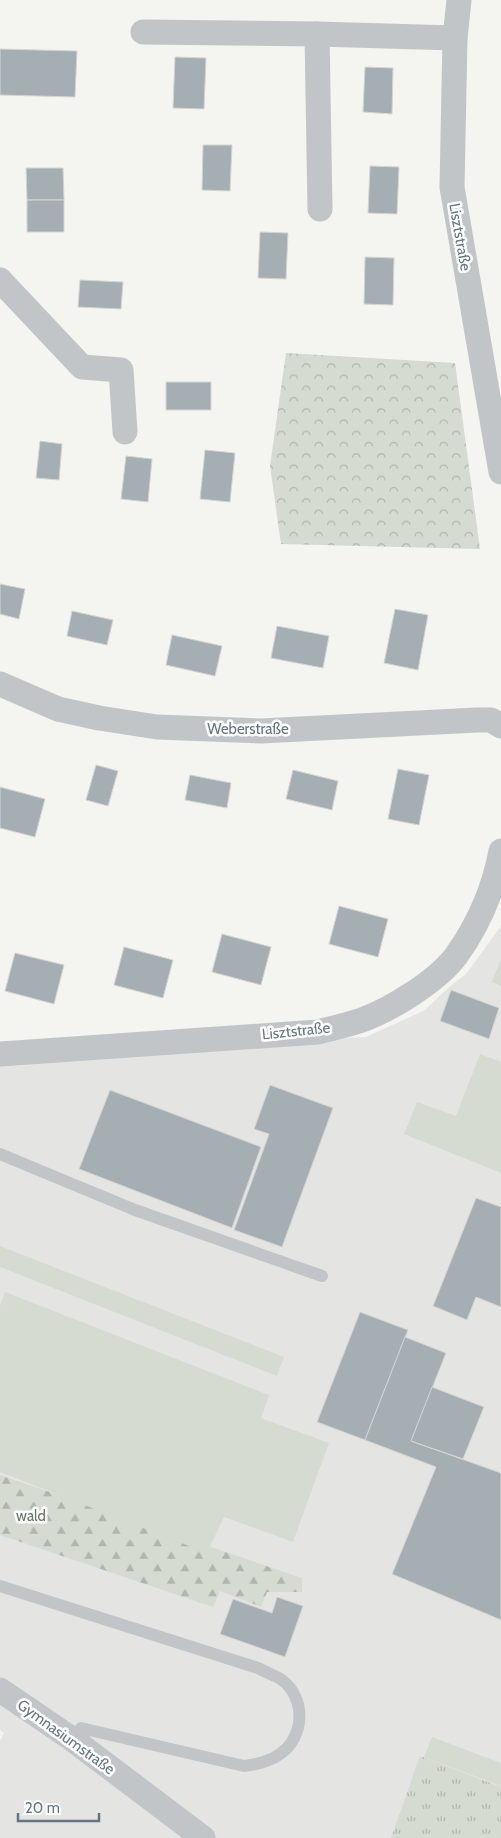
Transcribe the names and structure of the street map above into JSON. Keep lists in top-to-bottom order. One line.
{"streets":{"street":["Lisztstraße","Weberstraße","Gymnasiumstraße"]},"parks":["wald"],"scale_bar":"20 m"}
